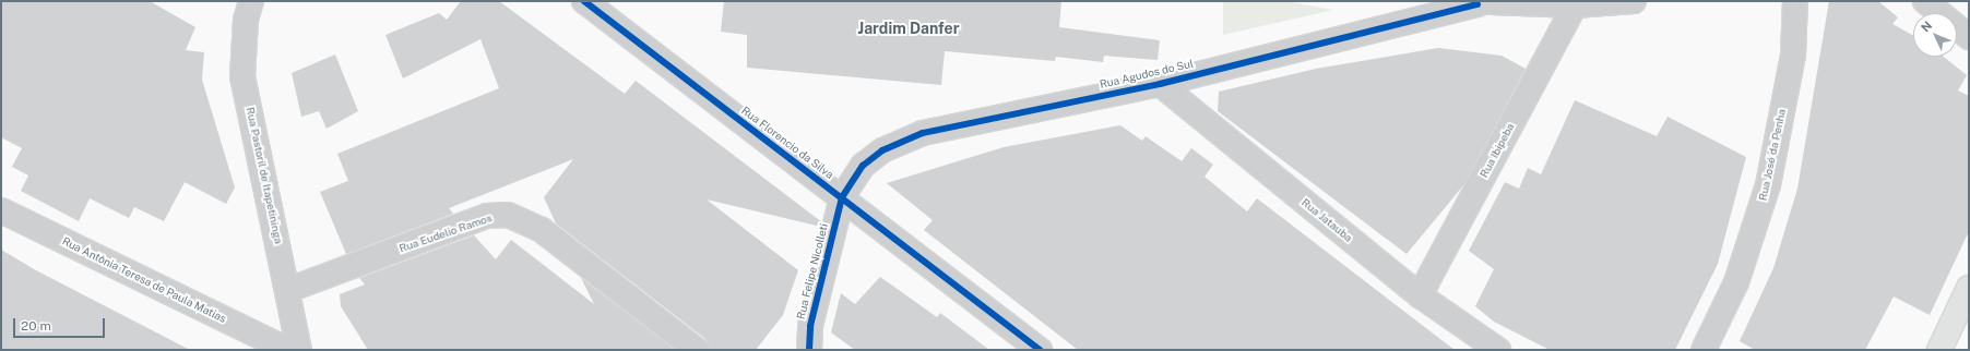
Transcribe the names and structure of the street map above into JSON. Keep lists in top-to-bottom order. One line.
{"streets":{"street":["Rua Agudos do Sul","Rua Florencio da Silva","Rua Ibipeba","Rua José da Penha","Rua Pastoril de Itapetininga","Rua Jatauba","Rua Eudelio Ramos","Rua Felipe Nicolleti","Rua Antônia Teresa de Paula Matias"]},"crossings":[["Rua Agudos do Sul","Rua Florencio da Silva"],["Rua Agudos do Sul","Rua Jatauba"],["Rua Agudos do Sul","Rua Felipe Nicolleti"],["Rua Florencio da Silva","Rua Felipe Nicolleti"],["Rua Ibipeba","Rua Jatauba"],["Rua Pastoril de Itapetininga","Rua Eudelio Ramos"]],"districts":["Jardim Danfer"],"scale_bar":"20 m","north":"top left"}
